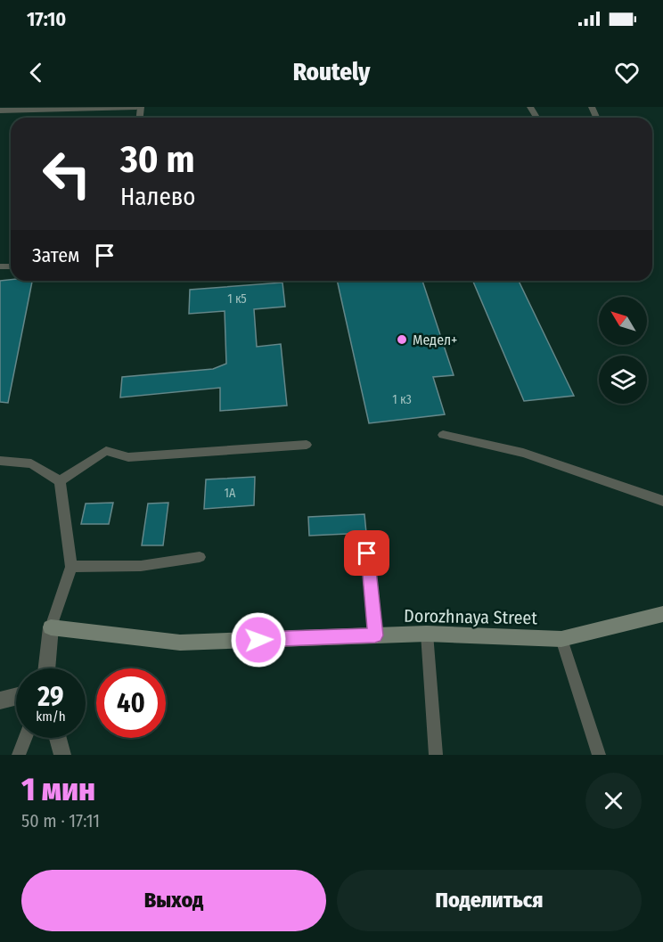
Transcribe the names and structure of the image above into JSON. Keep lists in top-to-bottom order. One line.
{"streets":{"street":["Dorozhnaya Street"]},"places":["Медел+"],"house_numbers":["1 к5","1 к3","1А"],"north":"top left","page":{"status":"17:10","header":"Routely","turn":["30 m","Налево"],"then":"Затем","speed":"29 km/h","limit":"40","heading":["1 мин","50 m · 17:11"],"buttons":["Выход","Поделиться"]}}
